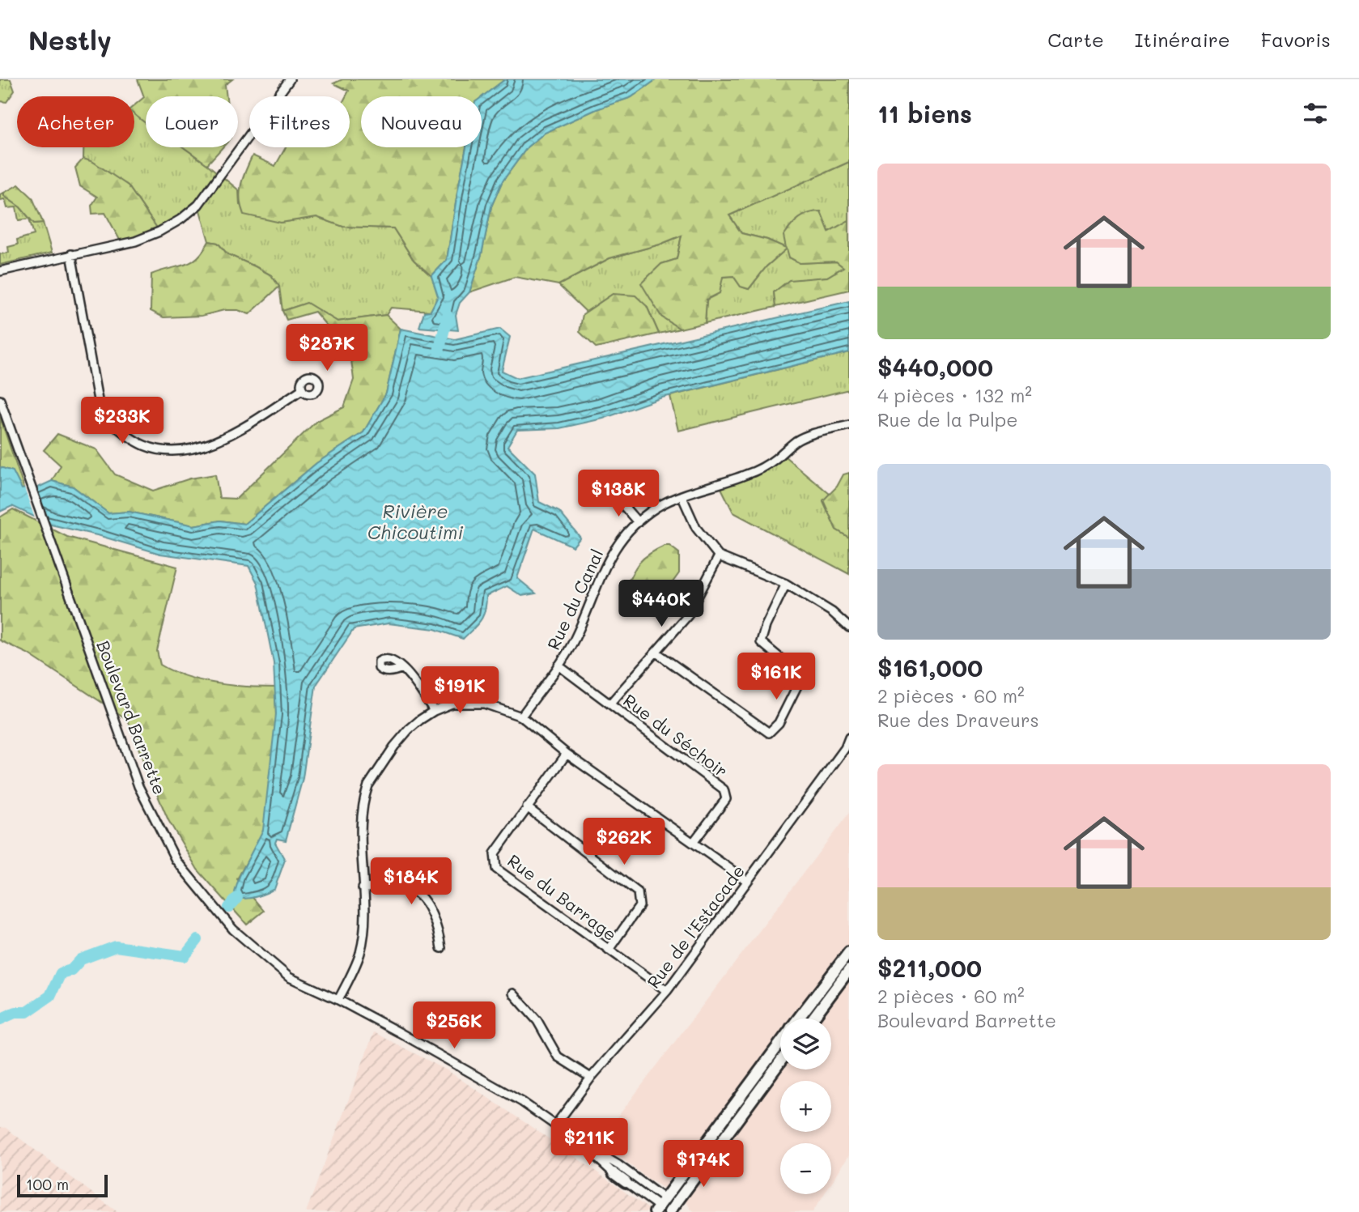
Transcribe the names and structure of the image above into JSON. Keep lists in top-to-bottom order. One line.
{"streets":{"main road":["Boulevard Barrette"],"street":["Rue du Canal","Rue du Séchoir","Rue du Barrage","Rue de l'Estacade"]},"crossings":[["Rue du Canal","Rue du Séchoir"],["Boulevard Barrette","Rue de l'Estacade"],["Rue du Barrage","Rue de l'Estacade"]],"water":["Rivière Chicoutimi"],"scale_bar":"100 m","page":{"header":"Nestly","nav":["Carte","Itinéraire","Favoris"],"heading":"11 biens","chip":["Acheter","Louer","Filtres","Nouveau"],"list":[{"name":"$440,000","note":"4 pièces · 132 m² · Rue de la Pulpe"},{"name":"$161,000","note":"2 pièces · 60 m² · Rue des Draveurs"},{"name":"$211,000","note":"2 pièces · 60 m² · Boulevard Barrette"}],"price":["$287K","$233K","$138K","$440K","$161K","$191K","$262K","$184K","$256K","$211K","$174K"],"map_buttons":["+","−"],"scale":"100 m"}}
